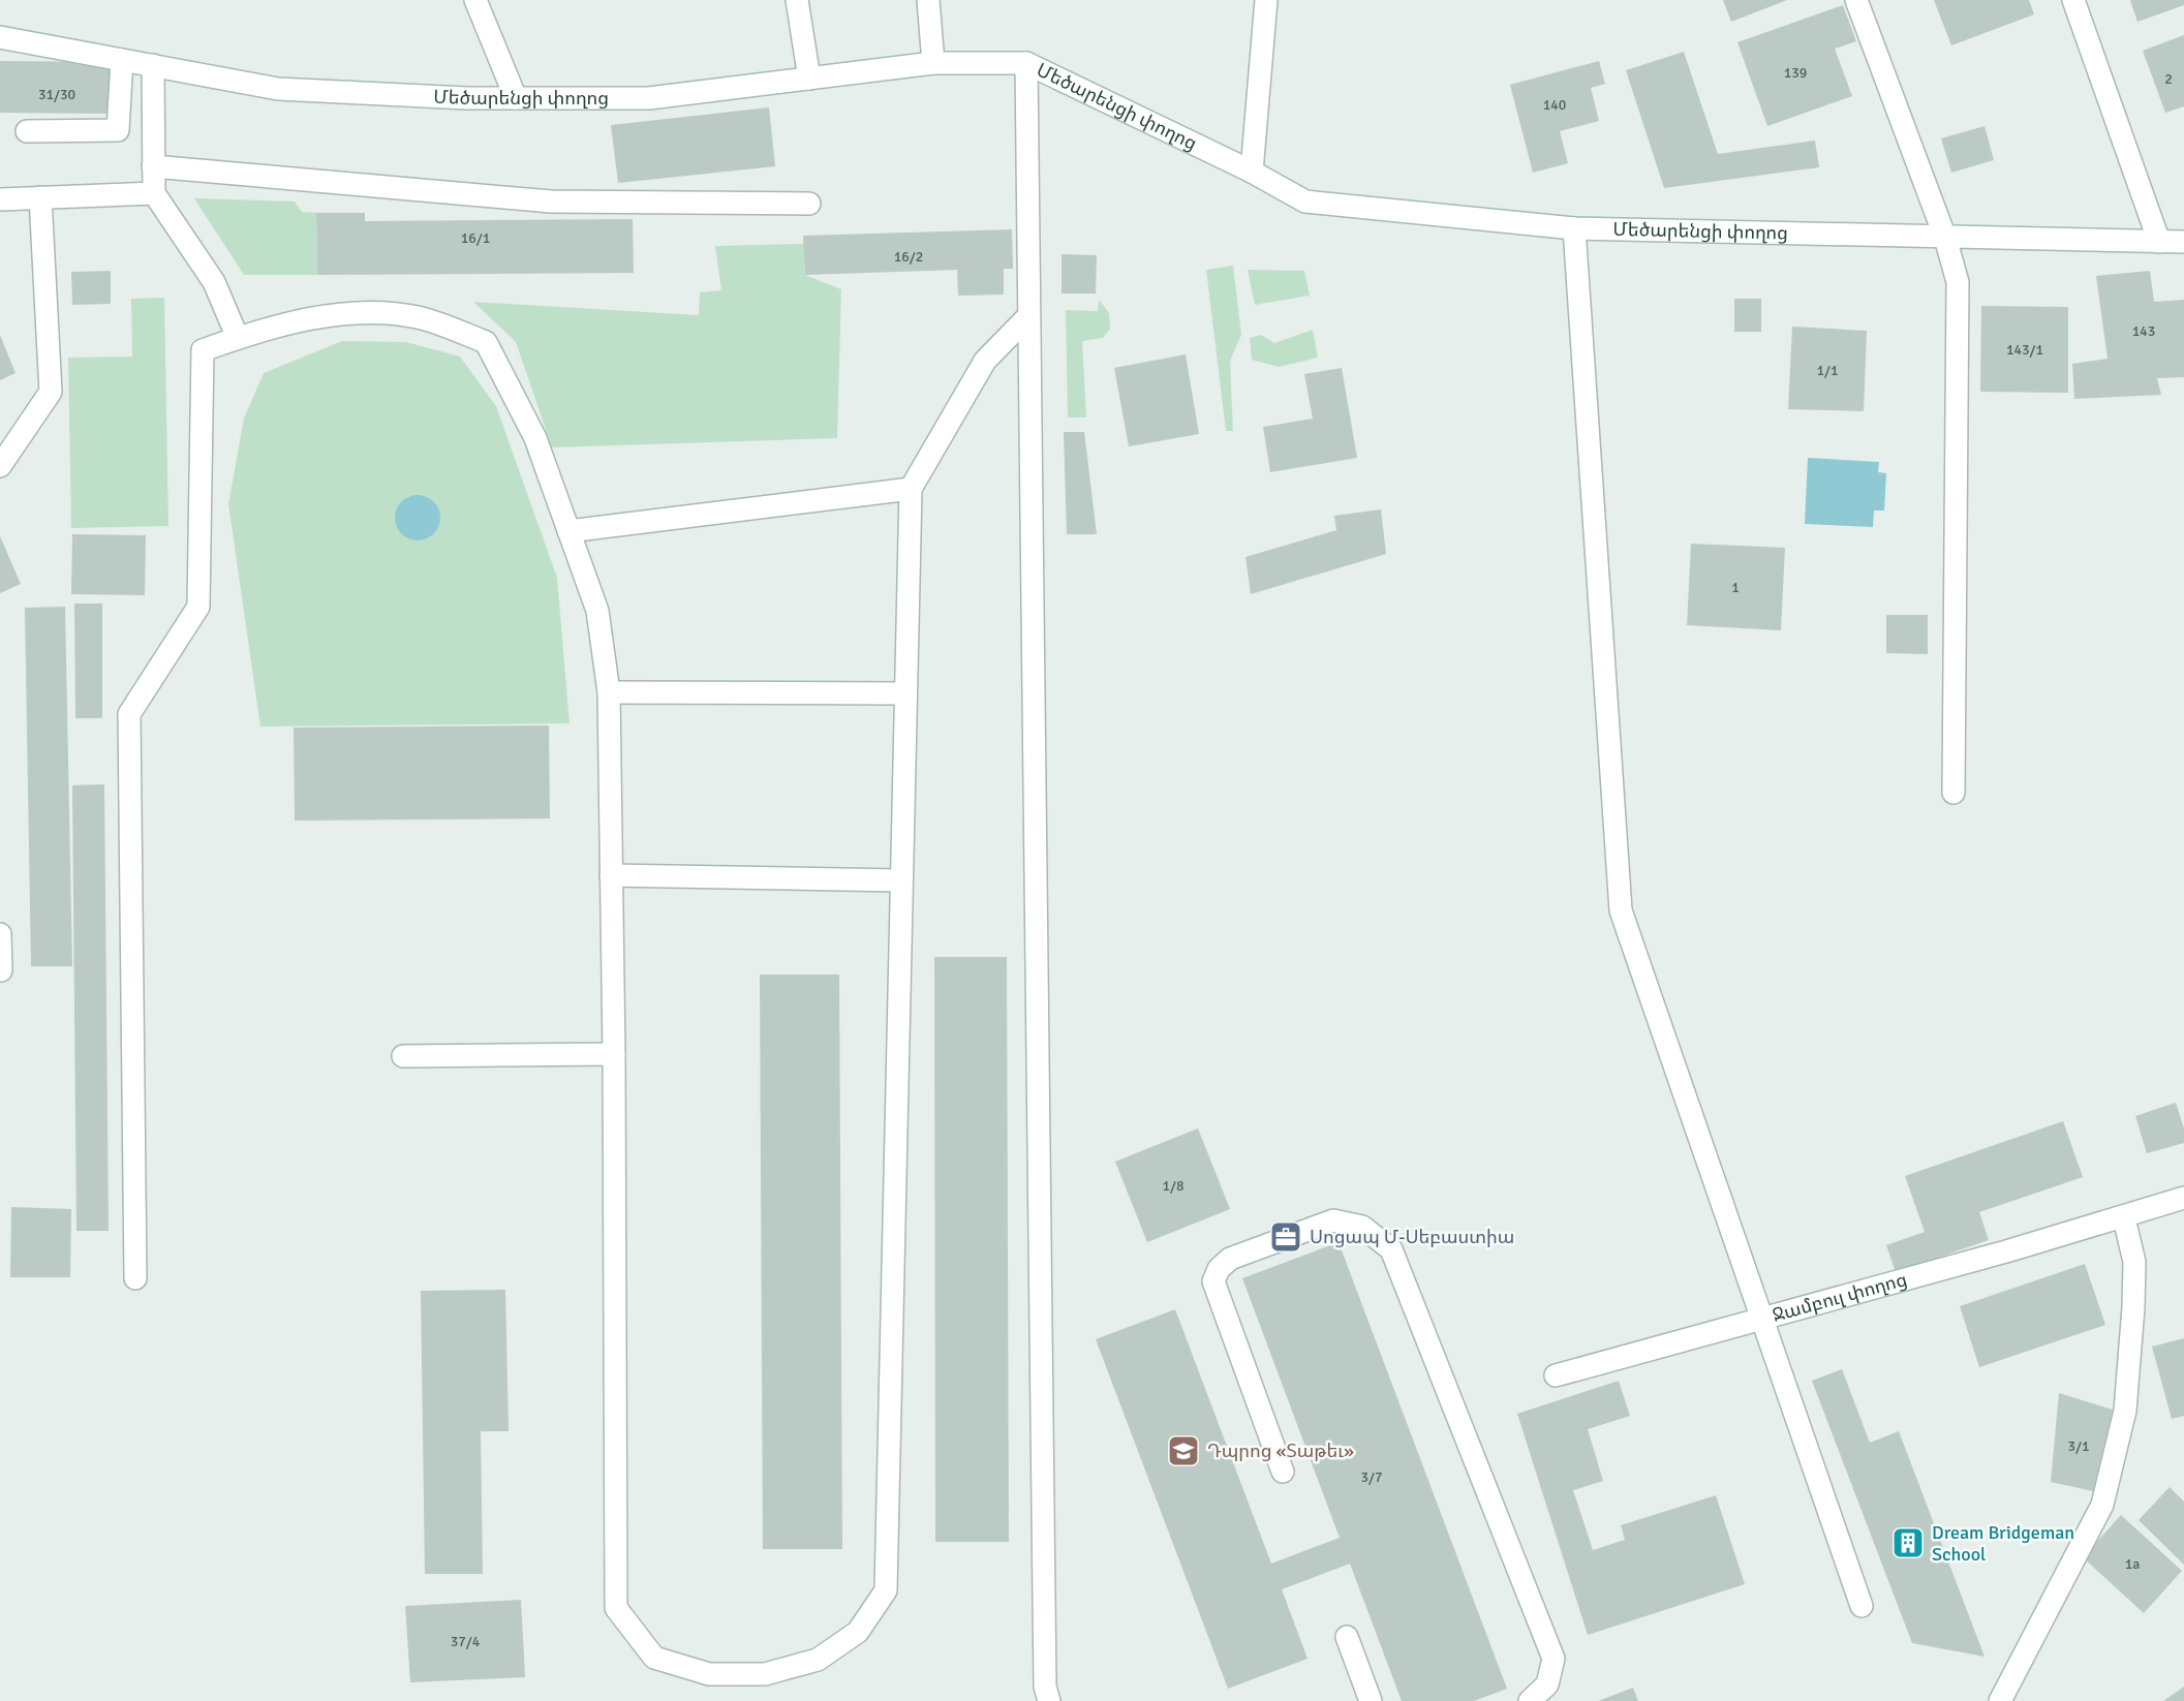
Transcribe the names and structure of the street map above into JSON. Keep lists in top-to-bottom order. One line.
{"streets":{"street":["Մեծարենցի փողոց","Ջամբուլ փողոց"]},"places":{"office":["Սոցապ Մ-Սեբաստիա"],"school or university":["Դպրոց «Տաթեւ»"],"building":["Dream Bridgeman School"]},"house_numbers":["139","2","31/30","140","16/1","16/2","143","143/1","1/1","1","1/8","3/1","3/7","1a","37/4"]}
